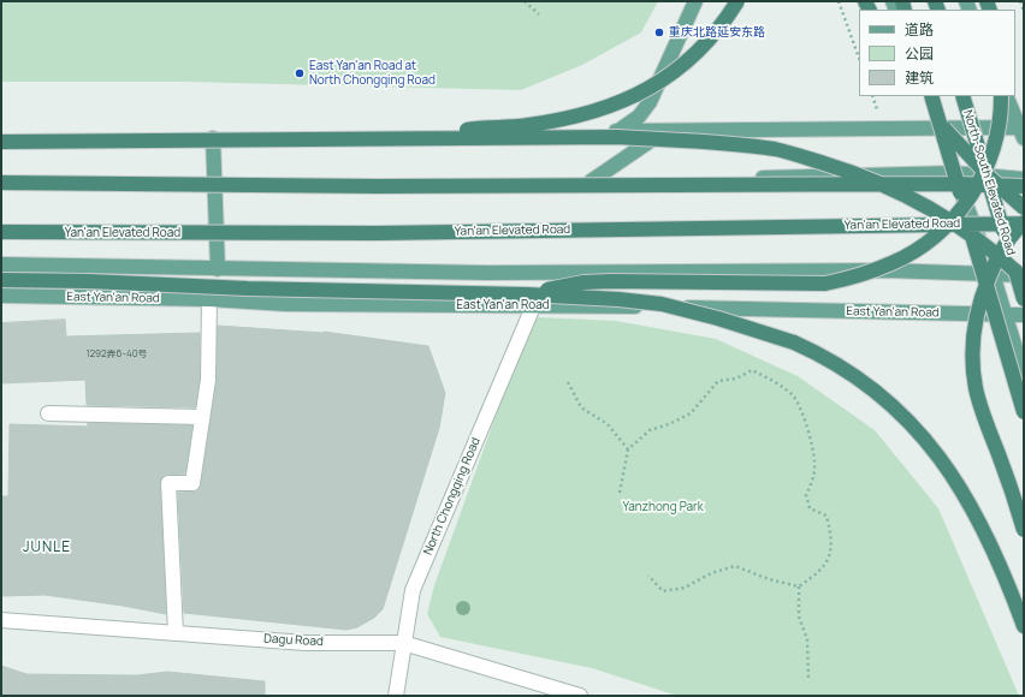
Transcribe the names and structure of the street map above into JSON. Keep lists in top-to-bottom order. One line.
{"streets":{"highway":["North-South Elevated Road","Yan'an Elevated Road"],"main road":["East Yan'an Road"],"street":["North Chongqing Road","Dagu Road"]},"crossings":[["East Yan'an Road","North Chongqing Road"],["North Chongqing Road","Dagu Road"]],"districts":["JUNLE"],"parks":["Yanzhong Park"],"places":["重庆北路延安东路","East Yan'an Road at North Chongqing Road"],"house_numbers":["1292弄6-40号"],"legend":["道路","公园","建筑"]}
